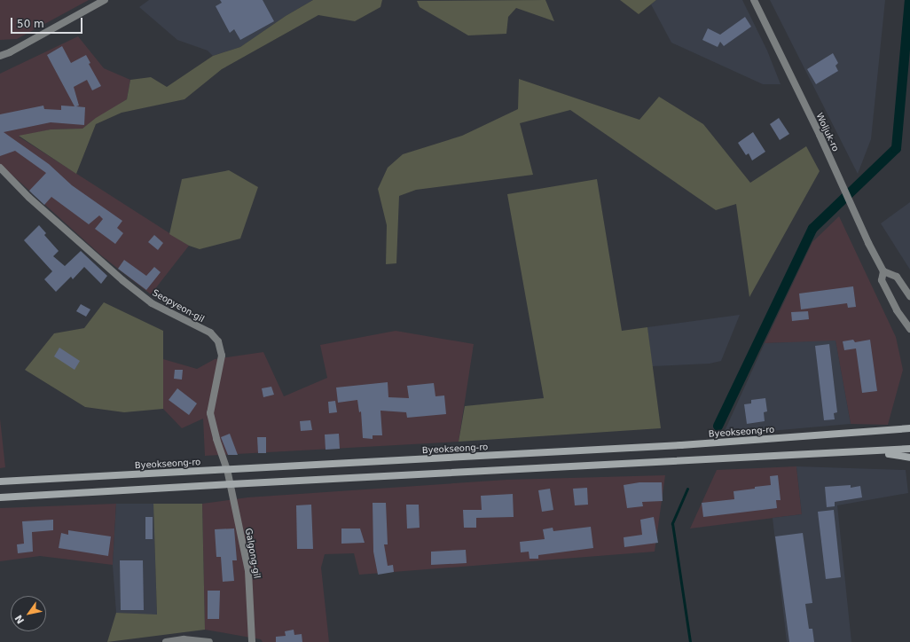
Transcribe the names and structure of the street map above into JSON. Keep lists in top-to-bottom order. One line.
{"streets":{"main road":["Byeokseong-ro"],"street":["Woljuk-ro","Seopyeon-gil","Galgong-gil"]},"crossings":[["Seopyeon-gil","Byeokseong-ro"],["Seopyeon-gil","Galgong-gil"],["Byeokseong-ro","Galgong-gil"]],"scale_bar":"50 m","north":"bottom left"}
